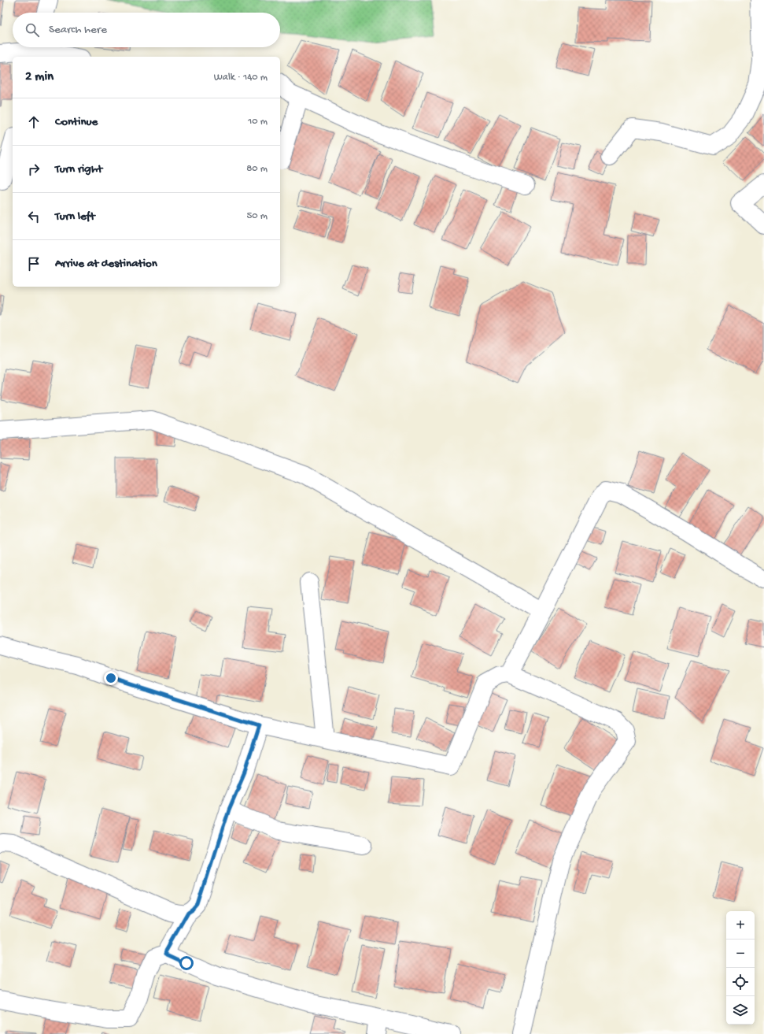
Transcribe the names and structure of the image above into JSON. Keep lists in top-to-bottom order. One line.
{"page":{"search":"Search here","heading":["2 min","Walk · 140 m"],"list":[["Continue","10 m"],["Turn right","80 m"],["Turn left","50 m"],"Arrive at destination"],"map_buttons":["+","−"]}}
